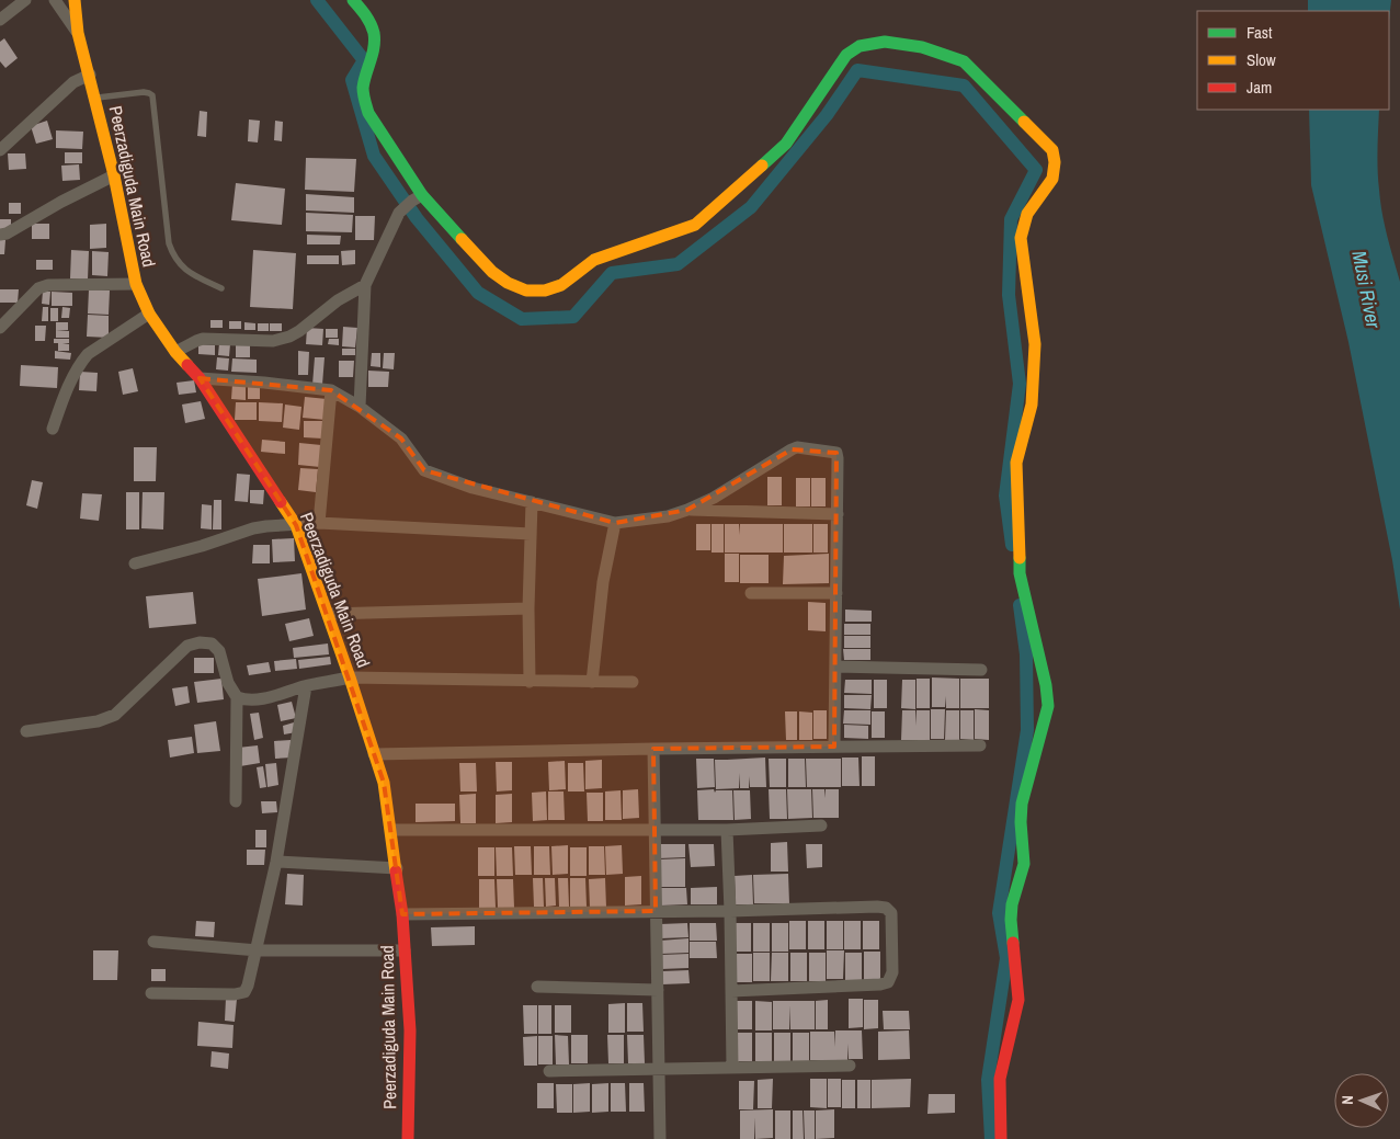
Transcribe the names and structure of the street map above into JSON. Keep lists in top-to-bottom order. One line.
{"streets":{"street":["Peerzadiguda Main Road"]},"water":["Musi River"],"legend":["Fast","Slow","Jam"],"north":"left"}
